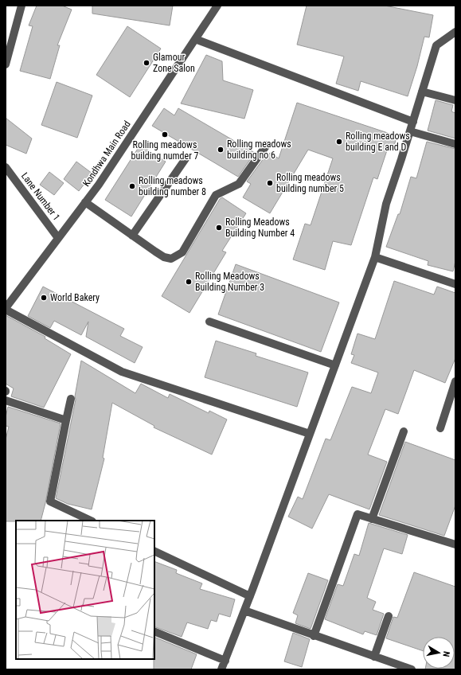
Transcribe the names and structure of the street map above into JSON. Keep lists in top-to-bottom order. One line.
{"streets":{"street":["Kondhwa Main Road","Lane Number 1"]},"crossings":[["Kondhwa Main Road","Lane Number 1"]],"places":["Glamour Zone Salon","Rolling meadows building numder 7","Rolling meadows building E and D","Rolling meadows building no 6","Rolling meadows building number 5","Rolling meadows building number 8","Rolling Meadows Building Number 4","Rolling Meadows Building Number 3","World Bakery"],"north":"right"}
